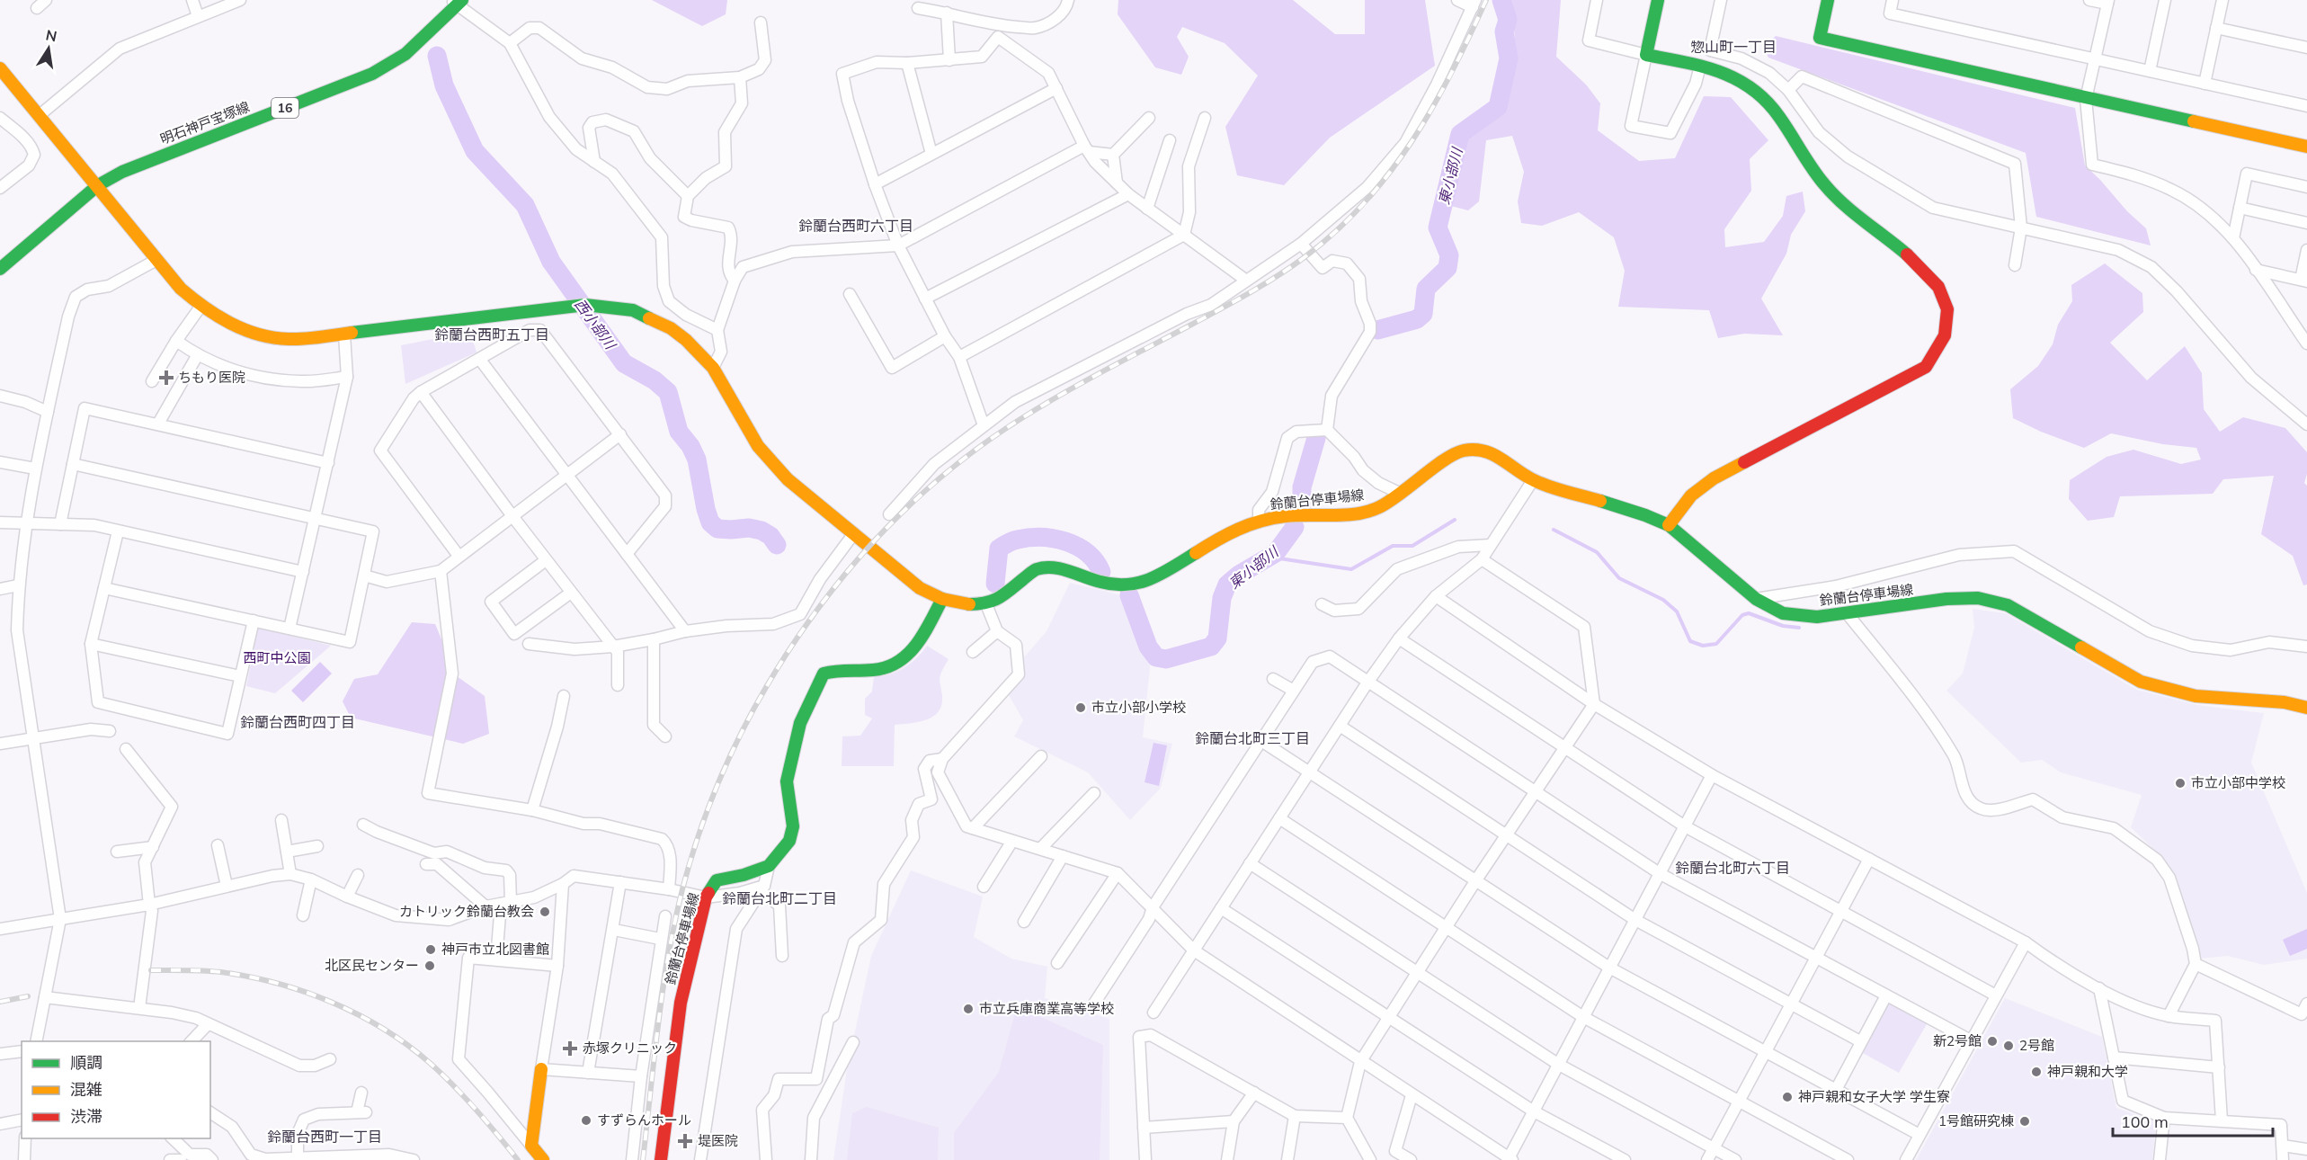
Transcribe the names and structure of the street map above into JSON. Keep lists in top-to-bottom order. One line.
{"streets":{"main road":["16","明石神戸宝塚線","鈴蘭台停車場線"]},"districts":["惣山町一丁目","鈴蘭台西町六丁目","鈴蘭台西町五丁目","鈴蘭台西町四丁目","鈴蘭台北町三丁目","鈴蘭台北町六丁目","鈴蘭台北町二丁目","鈴蘭台西町一丁目"],"water":["東小部川","西小部川"],"parks":["西町中公園"],"places":{"health":["ちもり医院","赤塚クリニック","堤医院"],"other":["市立小部小学校","市立小部中学校","カトリック鈴蘭台教会","神戸市立北図書館","北区民センター","市立兵庫商業高等学校","新2号館","2号館","神戸親和大学","神戸親和女子大学 学生寮","すずらんホール","1号館研究棟"]},"legend":["順調","混雑","渋滞"],"scale_bar":"100 m","north":"top"}
